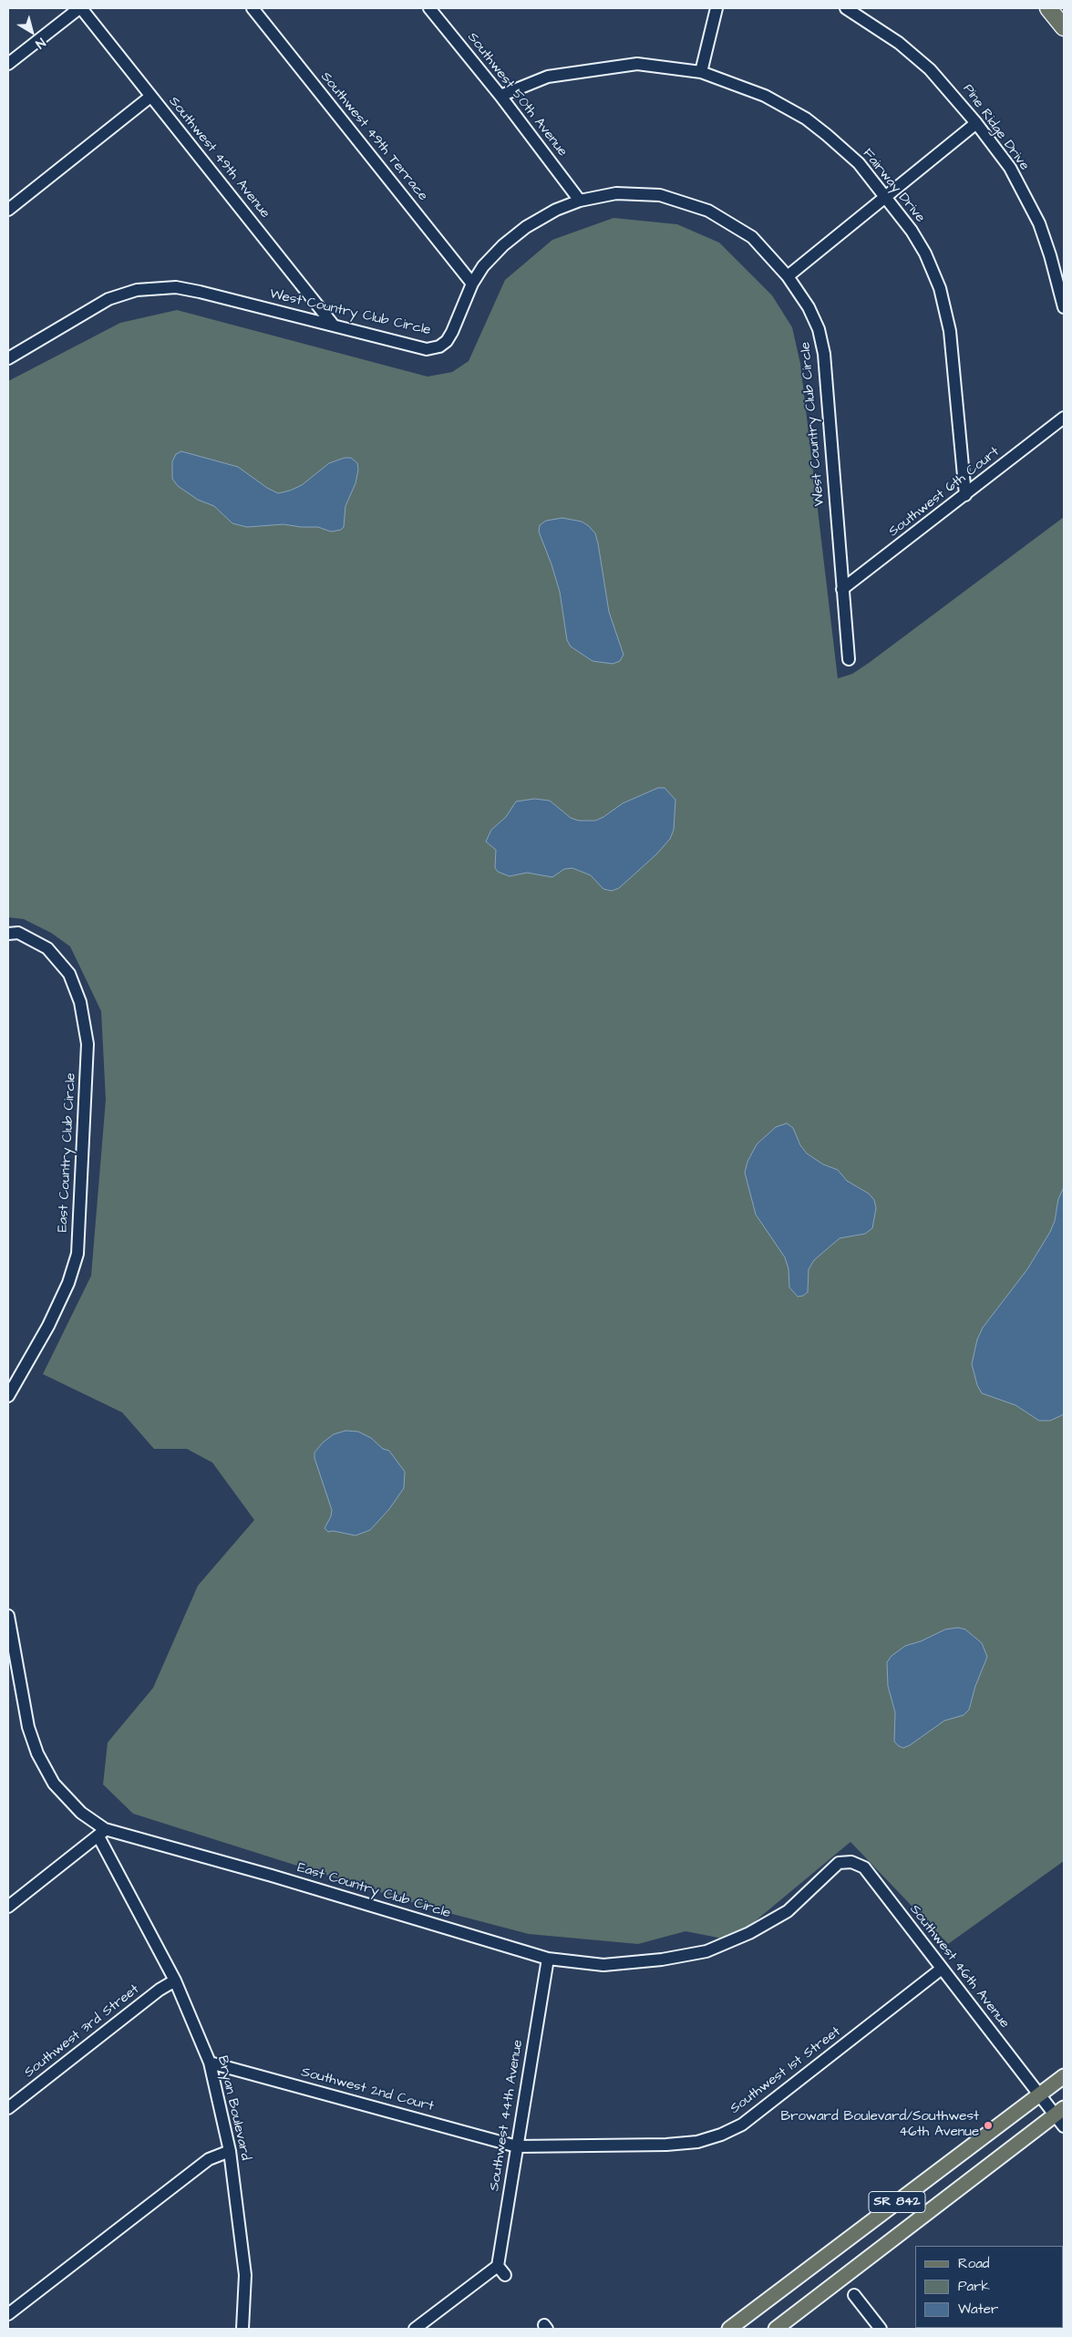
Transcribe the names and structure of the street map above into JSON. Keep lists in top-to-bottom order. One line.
{"streets":{"main road":["SR 842"],"street":["Southwest 50th Avenue","Pine Ridge Drive","Southwest 49th Terrace","Southwest 49th Avenue","Fairway Drive","West Country Club Circle","Southwest 6th Court","East Country Club Circle","Southwest 46th Avenue","Southwest 3rd Street","Southwest 1st Street","Southwest 2nd Court","Bryan Boulevard","Southwest 44th Avenue"]},"crossings":[["Southwest 50th Avenue","Fairway Drive"],["Southwest 50th Avenue","West Country Club Circle"],["Southwest 49th Terrace","West Country Club Circle"],["Southwest 49th Avenue","West Country Club Circle"],["Fairway Drive","Southwest 6th Court"],["West Country Club Circle","Southwest 6th Court"],["East Country Club Circle","Southwest 46th Avenue"],["East Country Club Circle","Bryan Boulevard"],["East Country Club Circle","Southwest 44th Avenue"],["Southwest 46th Avenue","Southwest 1st Street"],["Southwest 46th Avenue","SR 842"],["Southwest 3rd Street","Bryan Boulevard"],["Southwest 1st Street","Southwest 2nd Court"],["Southwest 1st Street","Southwest 44th Avenue"],["Southwest 2nd Court","Bryan Boulevard"],["Southwest 2nd Court","Southwest 44th Avenue"]],"places":["Broward Boulevard/Southwest 46th Avenue"],"legend":["Road","Park","Water"],"north":"bottom right"}
